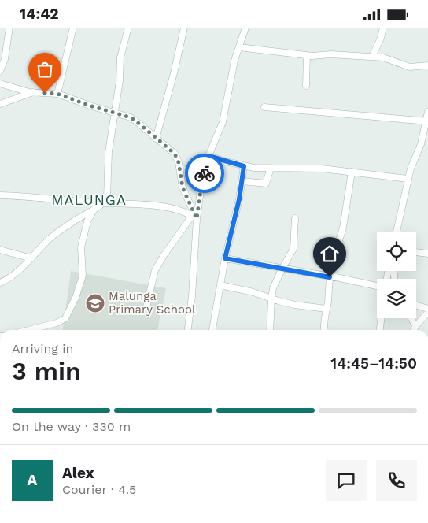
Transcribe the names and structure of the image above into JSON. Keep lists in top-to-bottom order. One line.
{"districts":["MALUNGA"],"places":{"school or university":["Malunga Primary School"]},"page":{"status":"14:42","heading":["3 min","Arriving in","14:45–14:50"],"panel":["Alex","Courier · 4.5"],"bar":"On the way · 330 m","round":"A"}}
